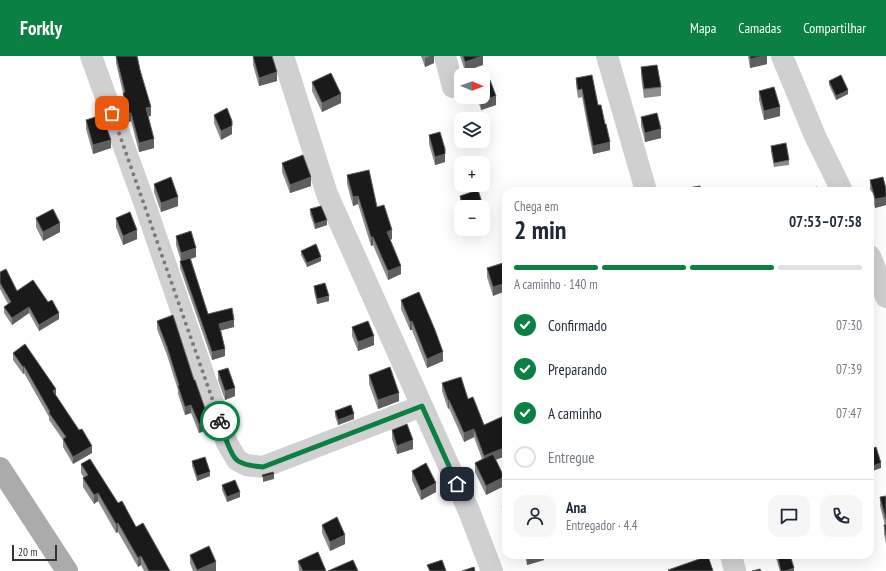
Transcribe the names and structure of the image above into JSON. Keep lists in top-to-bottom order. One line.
{"scale_bar":"20 m","north":"right","page":{"header":"Forkly","nav":["Mapa","Camadas","Compartilhar"],"map_buttons":["+","−"],"heading":["2 min","Chega em","07:53–07:58"],"panel":["Ana","Entregador · 4.4"],"bar":"A caminho · 140 m","list":[["Confirmado","07:30"],["Preparando","07:39"],["A caminho","07:47"],"Entregue"],"scale":"20 m"}}
